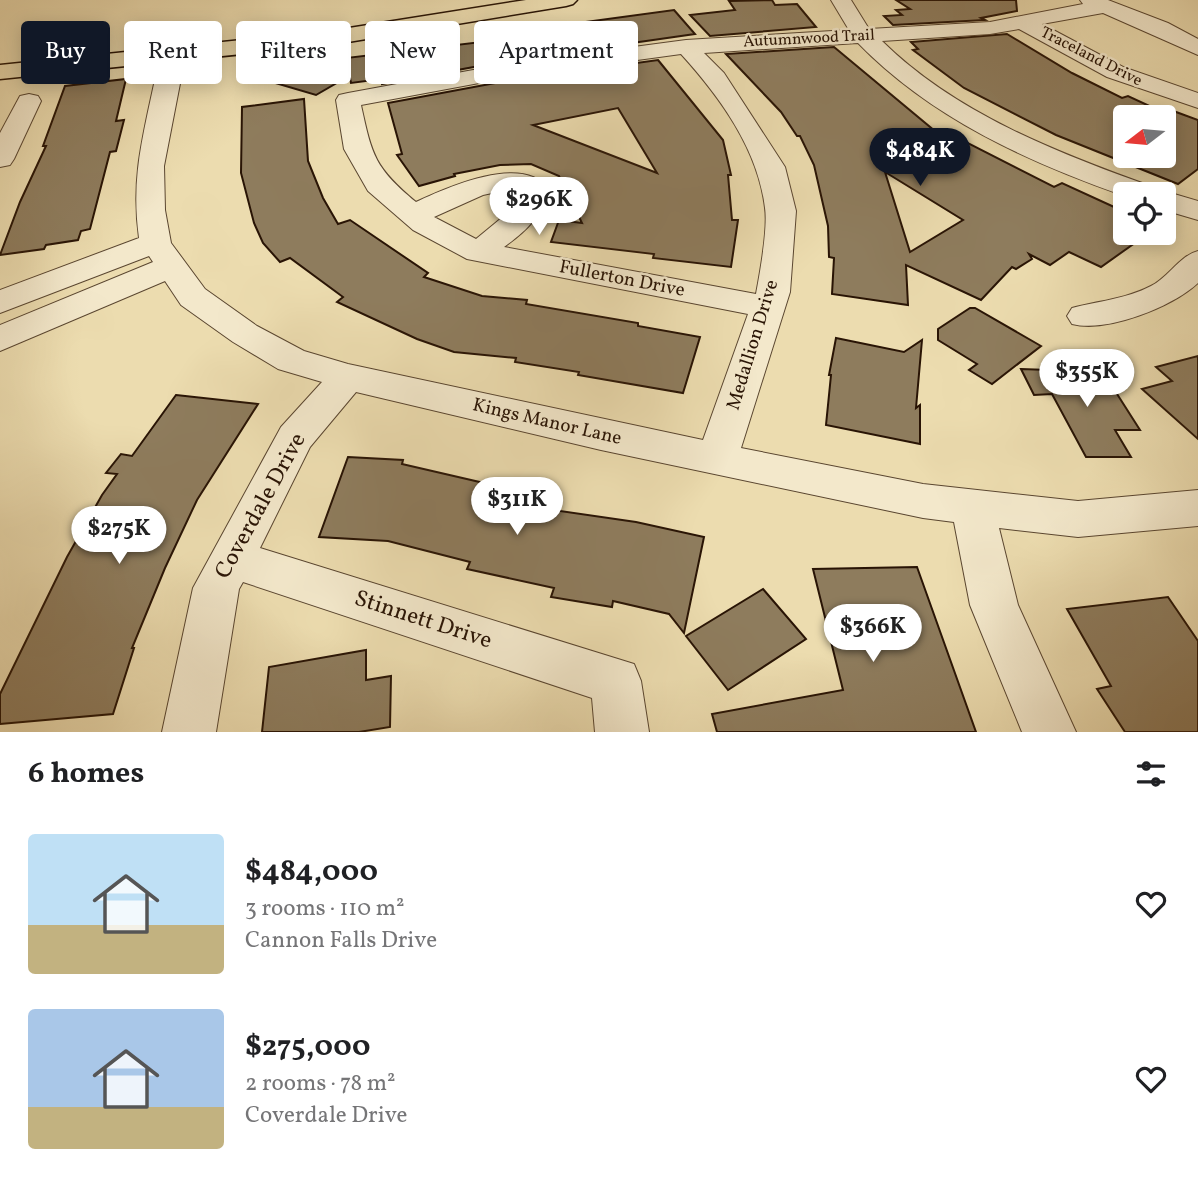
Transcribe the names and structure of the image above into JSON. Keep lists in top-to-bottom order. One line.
{"streets":{"street":["Autumnwood Trail","Traceland Drive","Fullerton Drive","Medallion Drive","Kings Manor Lane","Coverdale Drive","Stinnett Drive"]},"crossings":[["Autumnwood Trail","Traceland Drive"],["Autumnwood Trail","Fullerton Drive"],["Autumnwood Trail","Medallion Drive"],["Fullerton Drive","Medallion Drive"],["Medallion Drive","Kings Manor Lane"],["Kings Manor Lane","Coverdale Drive"],["Coverdale Drive","Stinnett Drive"]],"north":"left","page":{"chip":["Buy","Rent","Filters","New","Apartment"],"price":["$484K","$296K","$355K","$311K","$275K","$366K"],"heading":"6 homes","list":[{"name":"$484,000","note":"3 rooms · 110 m² · Cannon Falls Drive"},{"name":"$275,000","note":"2 rooms · 78 m² · Coverdale Drive"}]}}
